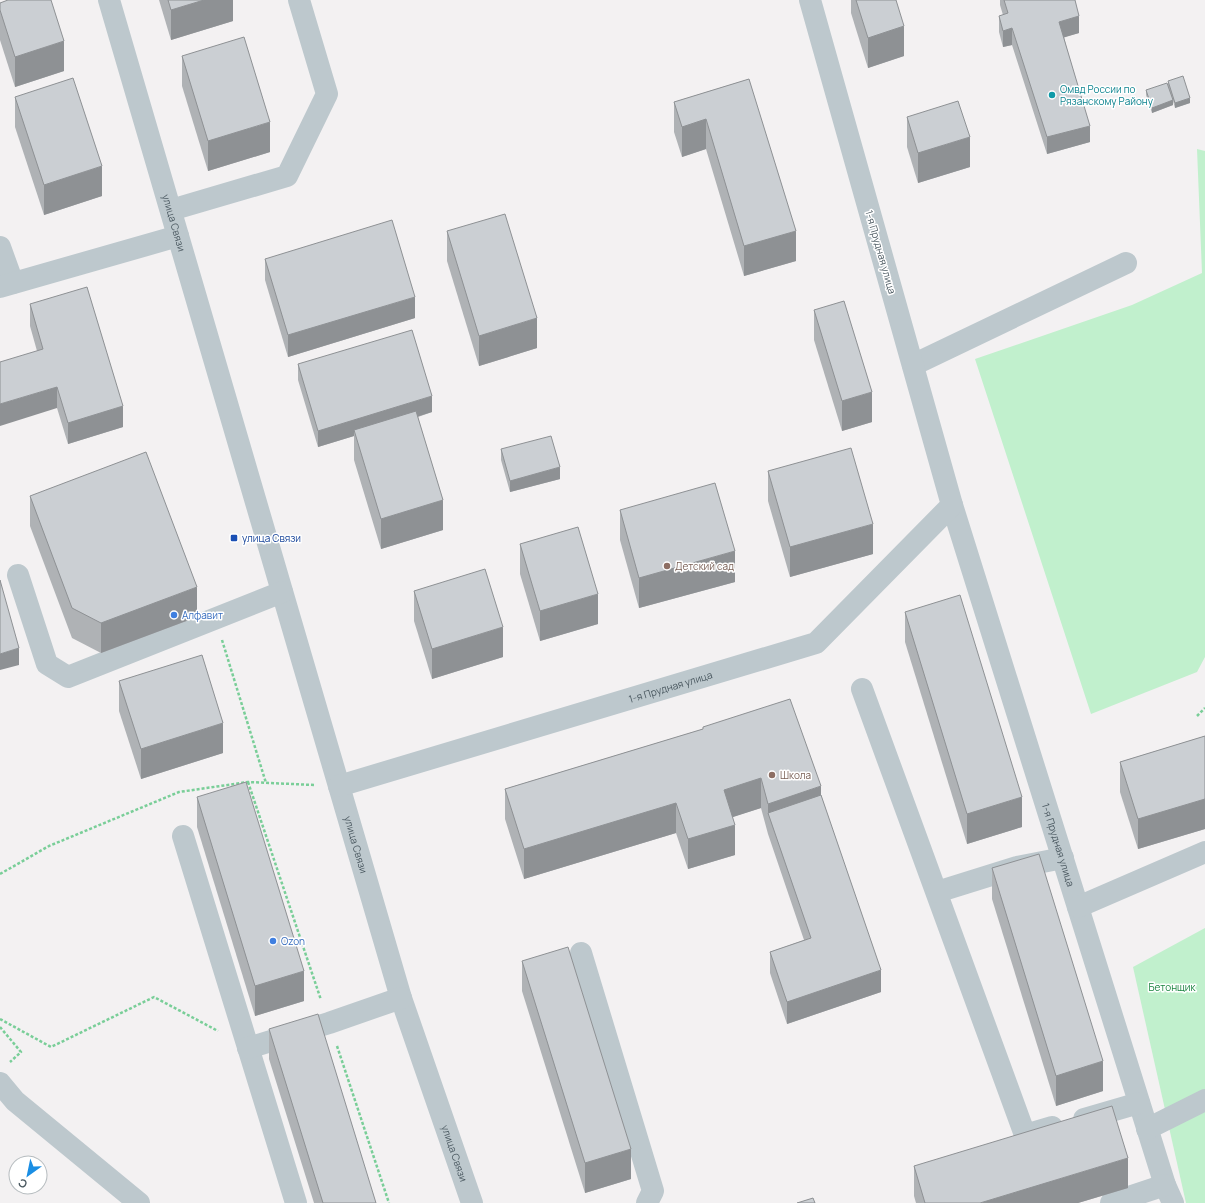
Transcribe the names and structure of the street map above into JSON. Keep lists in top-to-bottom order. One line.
{"streets":{"street":["улица Связи","1-я Прудная улица"]},"crossings":[["улица Связи","1-я Прудная улица"]],"parks":["Бетонщик"],"places":{"other":["Омвд России по Рязанскому Району","Детский сад","Алфавит","Школа","Ozon"],"transit":["улица Связи"]},"north":"bottom left"}
